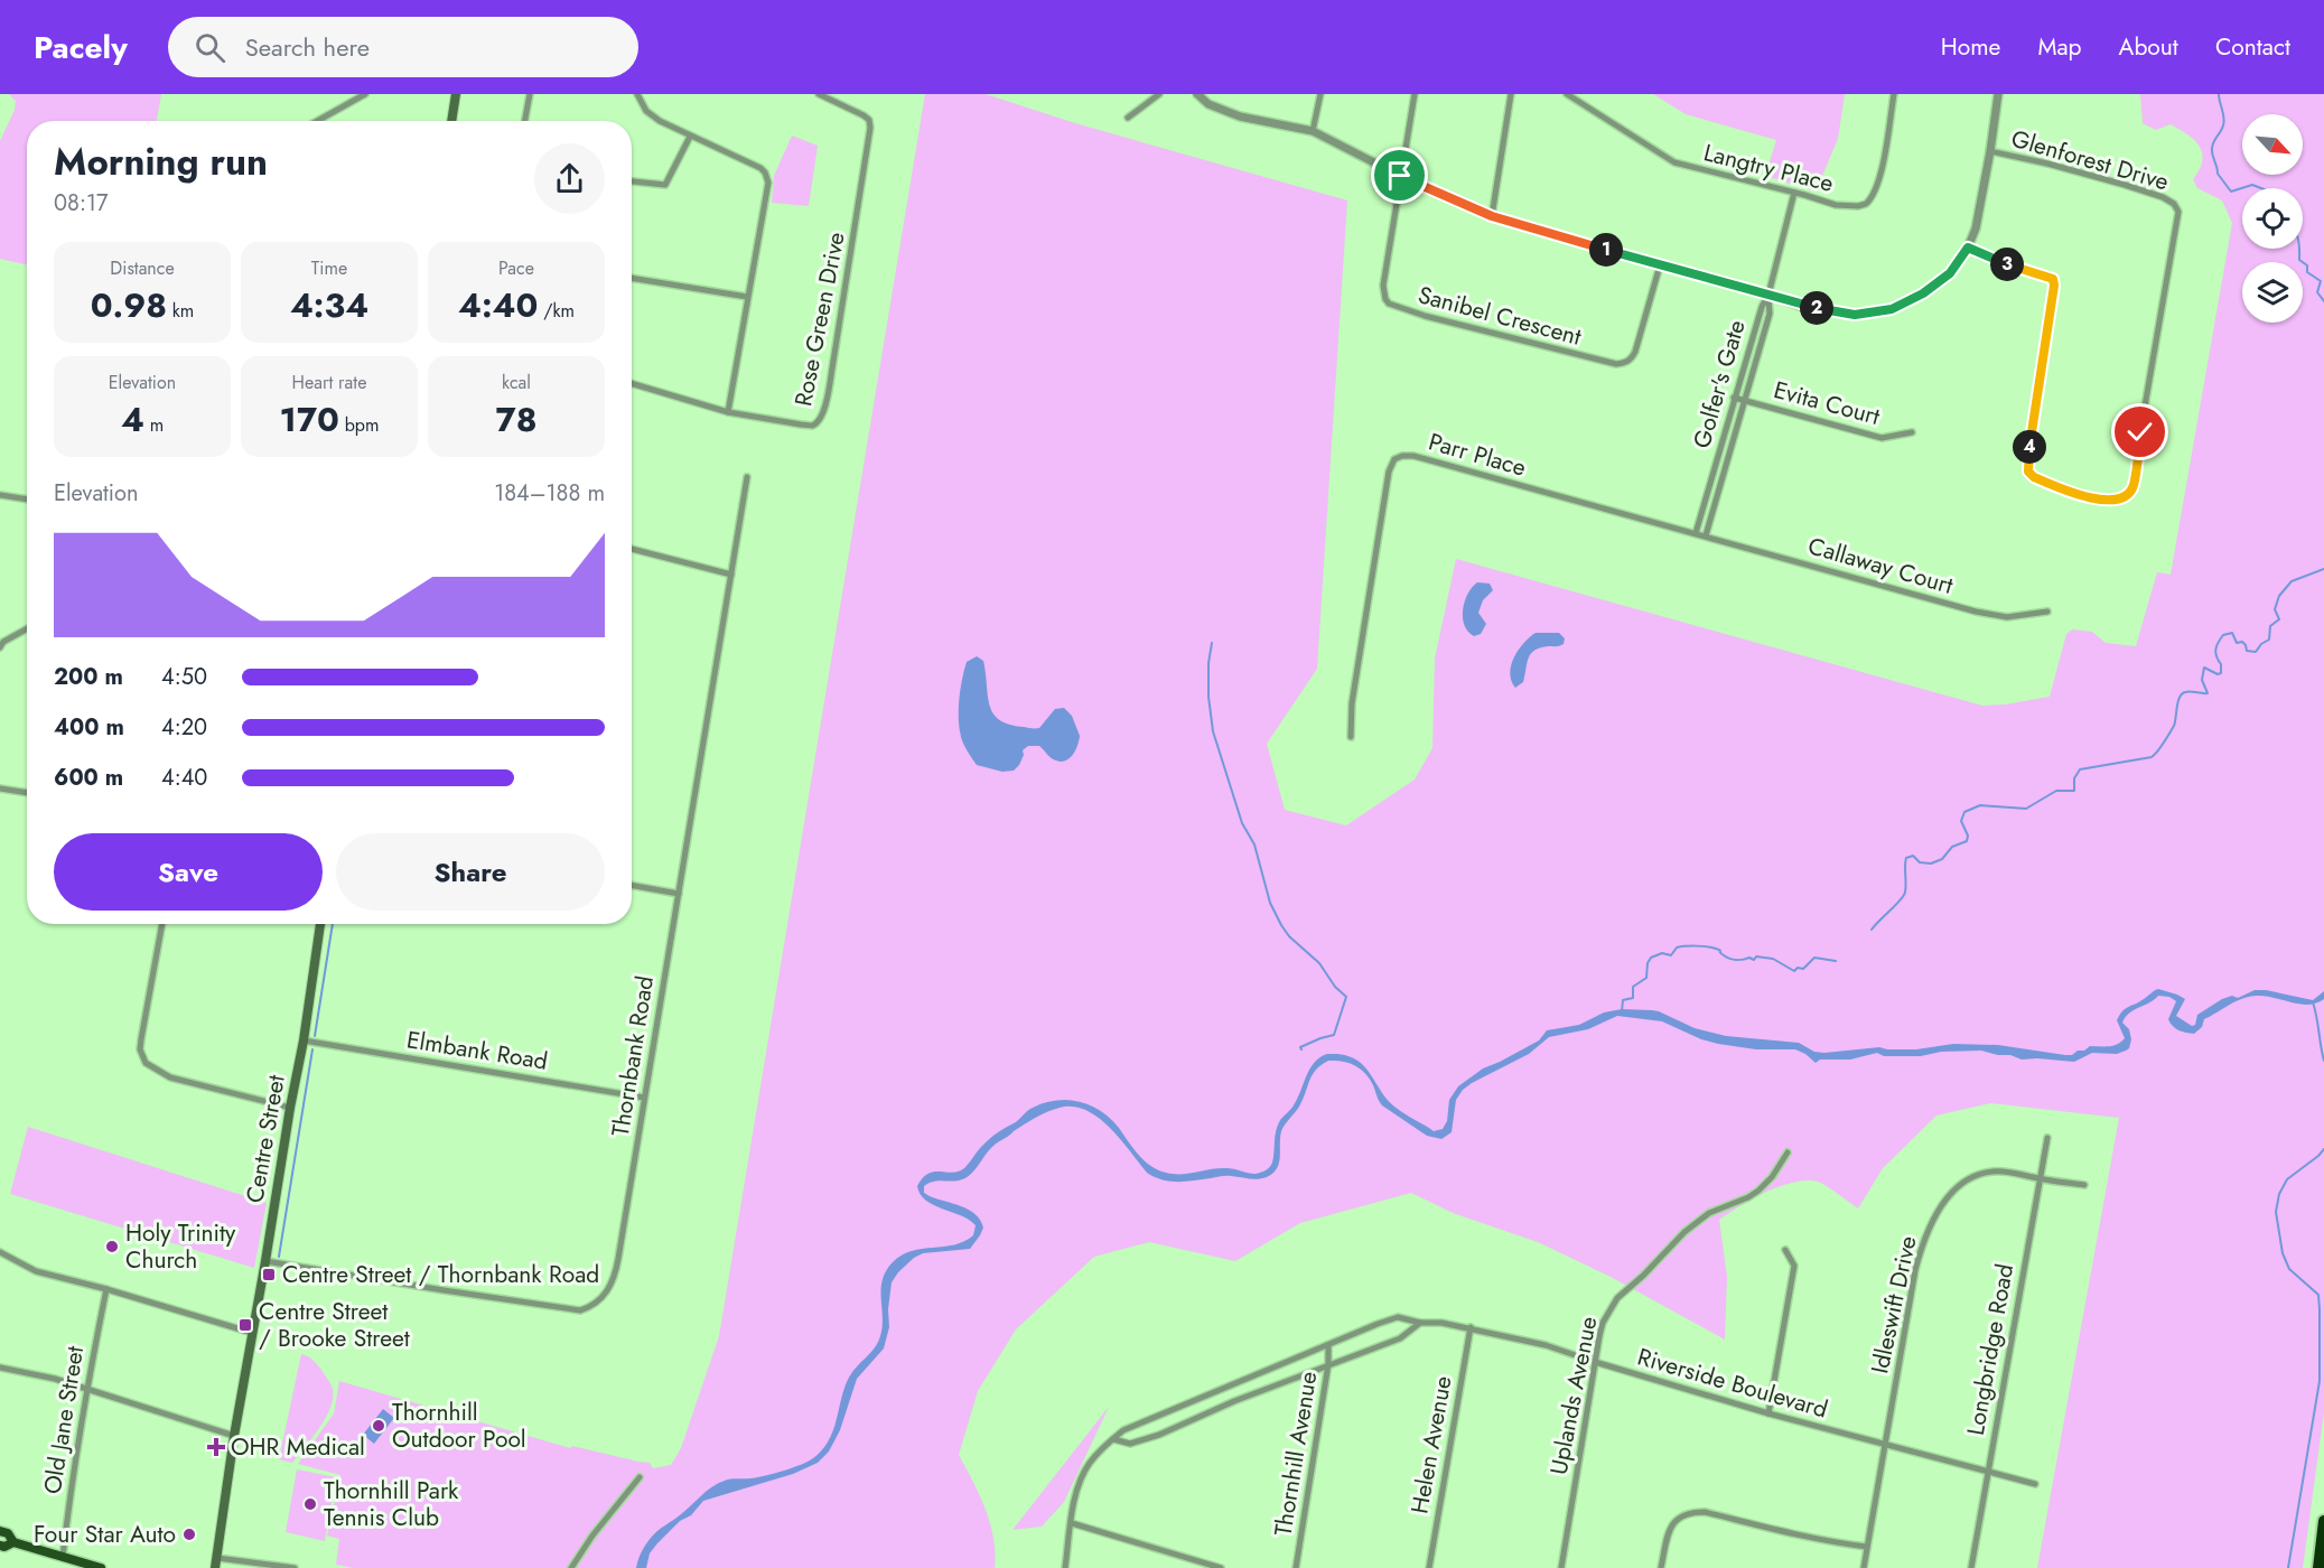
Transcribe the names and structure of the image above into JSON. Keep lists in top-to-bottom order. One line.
{"streets":{"main road":["Centre Street"],"street":["Glenforest Drive","Langtry Place","Sanibel Crescent","Rose Green Drive","Golfer's Gate","Evita Court","Parr Place","Callaway Court","Elmbank Road","Thornbank Road","Idleswift Drive","Longbridge Road","Riverside Boulevard","Uplands Avenue","Old Jane Street","Helen Avenue","Thornhill Avenue"]},"crossings":[["Golfer's Gate","Evita Court"],["Golfer's Gate","Parr Place"],["Golfer's Gate","Callaway Court"],["Parr Place","Callaway Court"],["Elmbank Road","Thornbank Road"],["Elmbank Road","Centre Street"],["Thornbank Road","Centre Street"],["Idleswift Drive","Longbridge Road"],["Idleswift Drive","Riverside Boulevard"],["Longbridge Road","Riverside Boulevard"],["Riverside Boulevard","Uplands Avenue"],["Riverside Boulevard","Helen Avenue"],["Riverside Boulevard","Thornhill Avenue"]],"places":{"other":["Holy Trinity Church","Thornhill Outdoor Pool","Thornhill Park Tennis Club","Four Star Auto"],"transit":["Centre Street / Thornbank Road","Centre Street / Brooke Street"],"health":["OHR Medical"]},"north":"bottom right","page":{"header":"Pacely","search":"Search here","nav":["Home","Map","About","Contact"],"heading":["Morning run","08:17"],"pins":["1","3","2","4"],"stats":[["Distance","0.98 km"],["Time","4:34"],["Pace","4:40 /km"],["Elevation","4 m"],["Heart rate","170 bpm"],["kcal","78"]],"chart":["Elevation","184–188 m"],"list":[{"name":"200 m","note":"4:50"},{"name":"400 m","note":"4:20"},{"name":"600 m","note":"4:40"}],"buttons":["Save","Share"]}}
